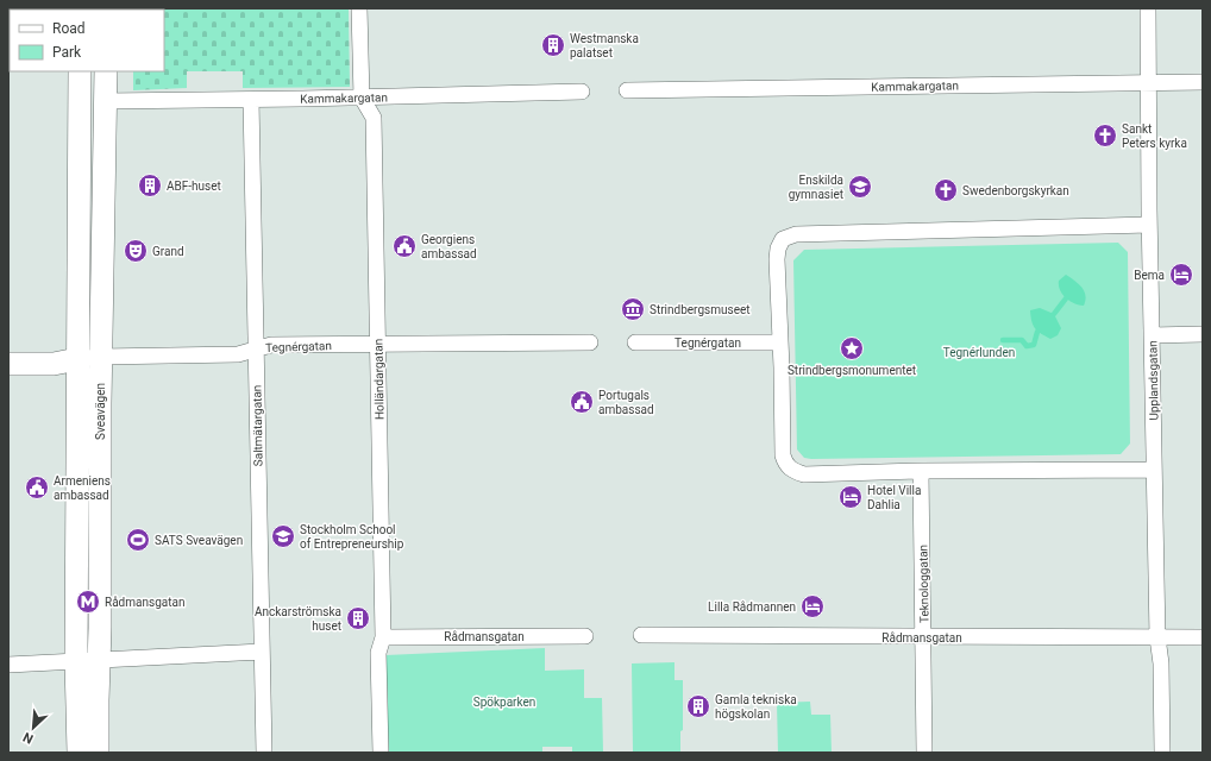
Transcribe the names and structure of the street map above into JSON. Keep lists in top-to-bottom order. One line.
{"streets":{"main road":["Tegnérgatan","Sveavägen"],"street":["Kammakargatan","Holländargatan","Upplandsgatan","Saltmätargatan","Teknologgatan","Rådmansgatan"]},"crossings":[["Kammakargatan","Holländargatan"],["Kammakargatan","Upplandsgatan"],["Kammakargatan","Sveavägen"],["Kammakargatan","Saltmätargatan"],["Tegnérgatan","Holländargatan"],["Tegnérgatan","Sveavägen"],["Tegnérgatan","Saltmätargatan"],["Holländargatan","Rådmansgatan"],["Upplandsgatan","Rådmansgatan"],["Teknologgatan","Rådmansgatan"]],"parks":["Tegnérlunden","Spökparken"],"places":{"building":["Westmanska palatset","ABF-huset","Anckarströmska huset","Gamla tekniska högskolan"],"church":["Sankt Peters kyrka","Swedenborgskyrkan"],"school or university":["Enskilda gymnasiet","Stockholm School of Entrepreneurship"],"public building":["Georgiens ambassad","Portugals ambassad","Armeniens ambassad"],"theatre":["Grand"],"hotel":["Bema","Hotel Villa Dahlia","Lilla Rådmannen"],"museum":["Strindbergsmuseet"],"place":["Strindbergsmonumentet"],"sports":["SATS Sveavägen"],"metro station":["Rådmansgatan"]},"legend":["Road","Park"],"north":"bottom left"}
